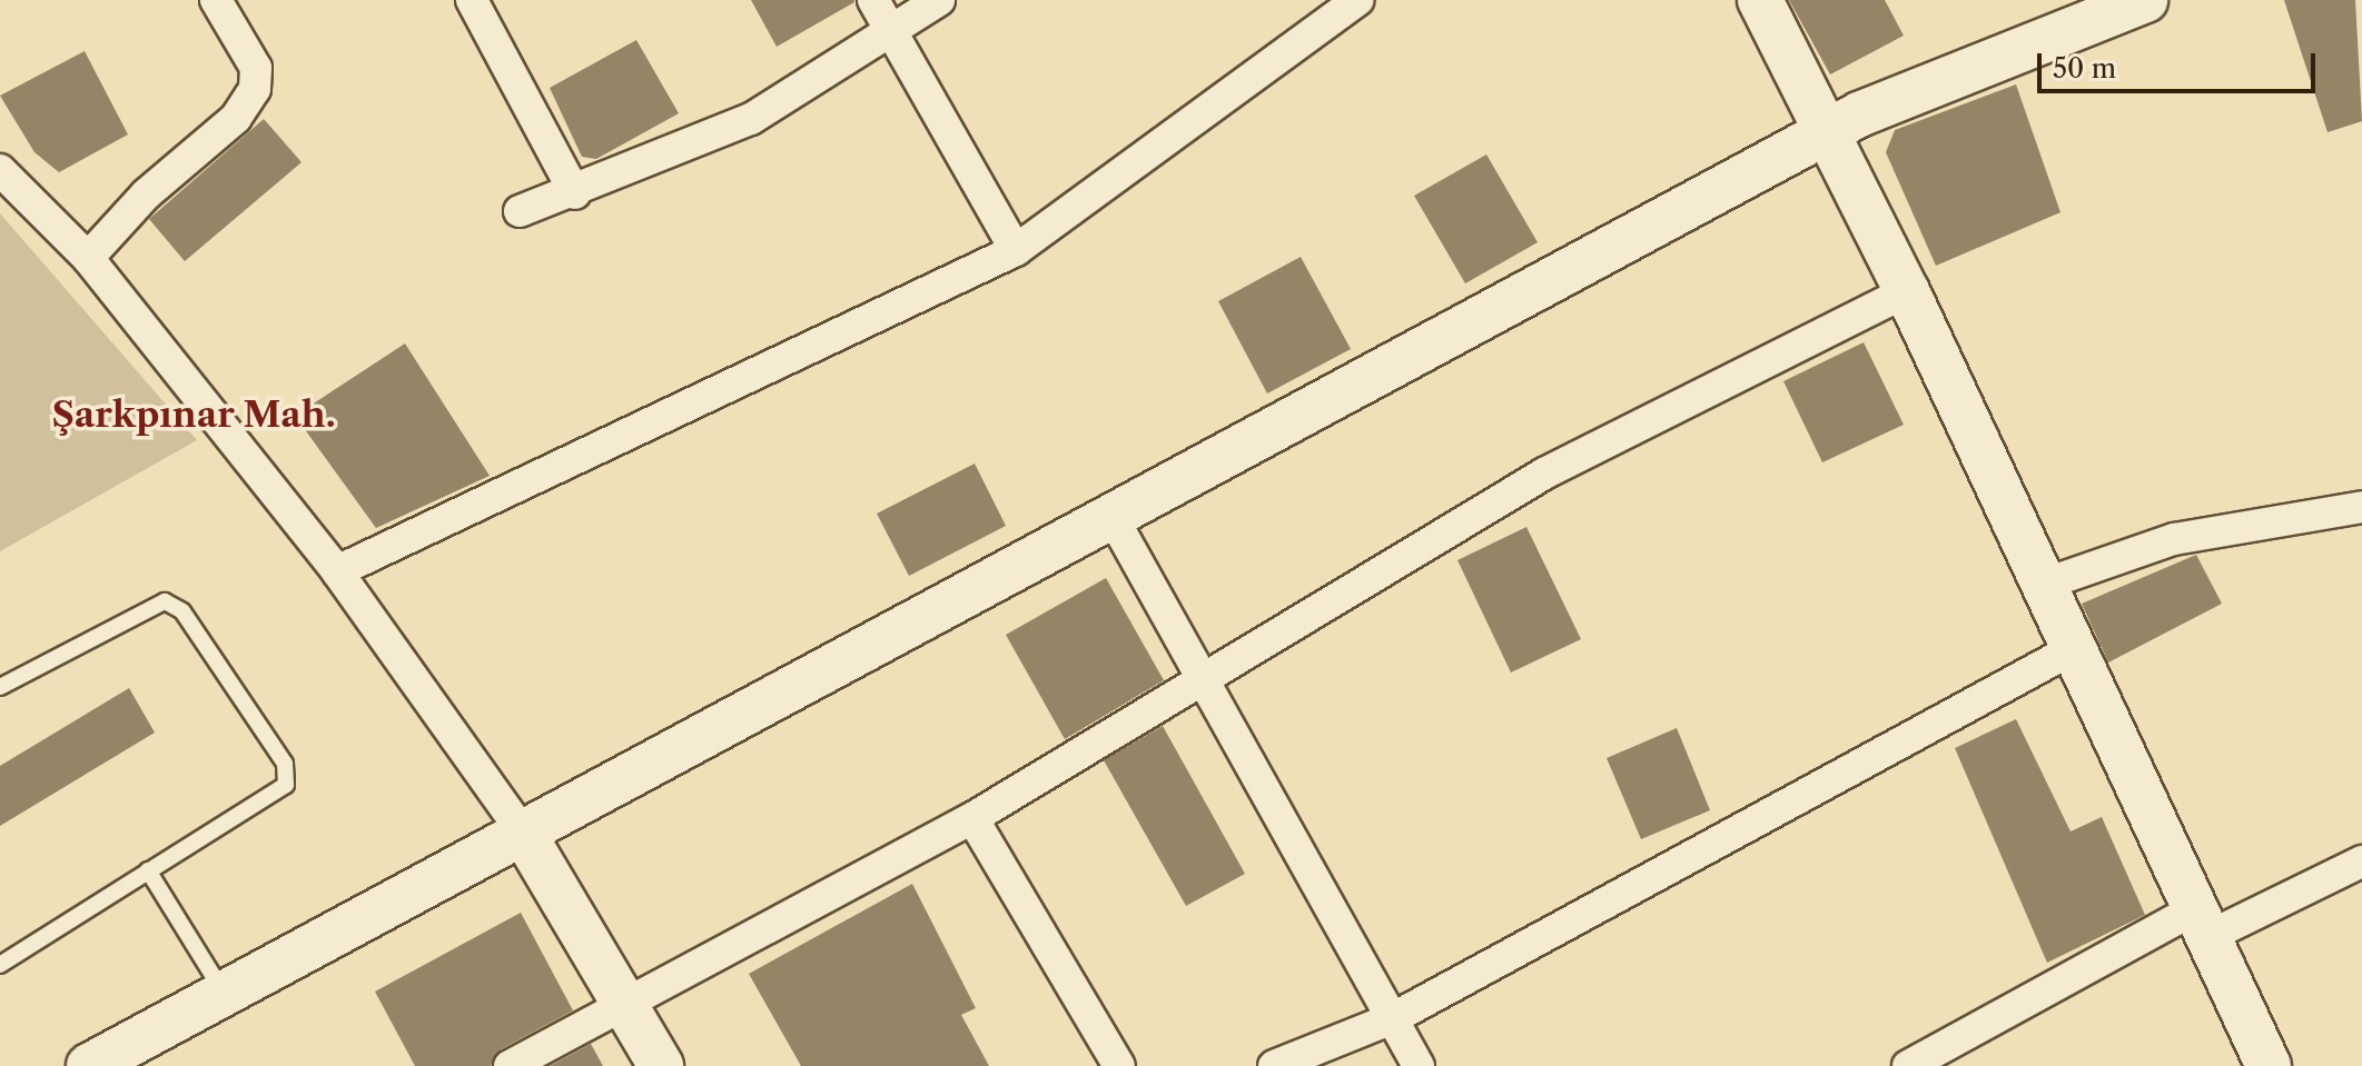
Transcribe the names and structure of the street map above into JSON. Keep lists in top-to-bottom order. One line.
{"districts":["Şarkpınar Mah."],"scale_bar":"50 m"}
